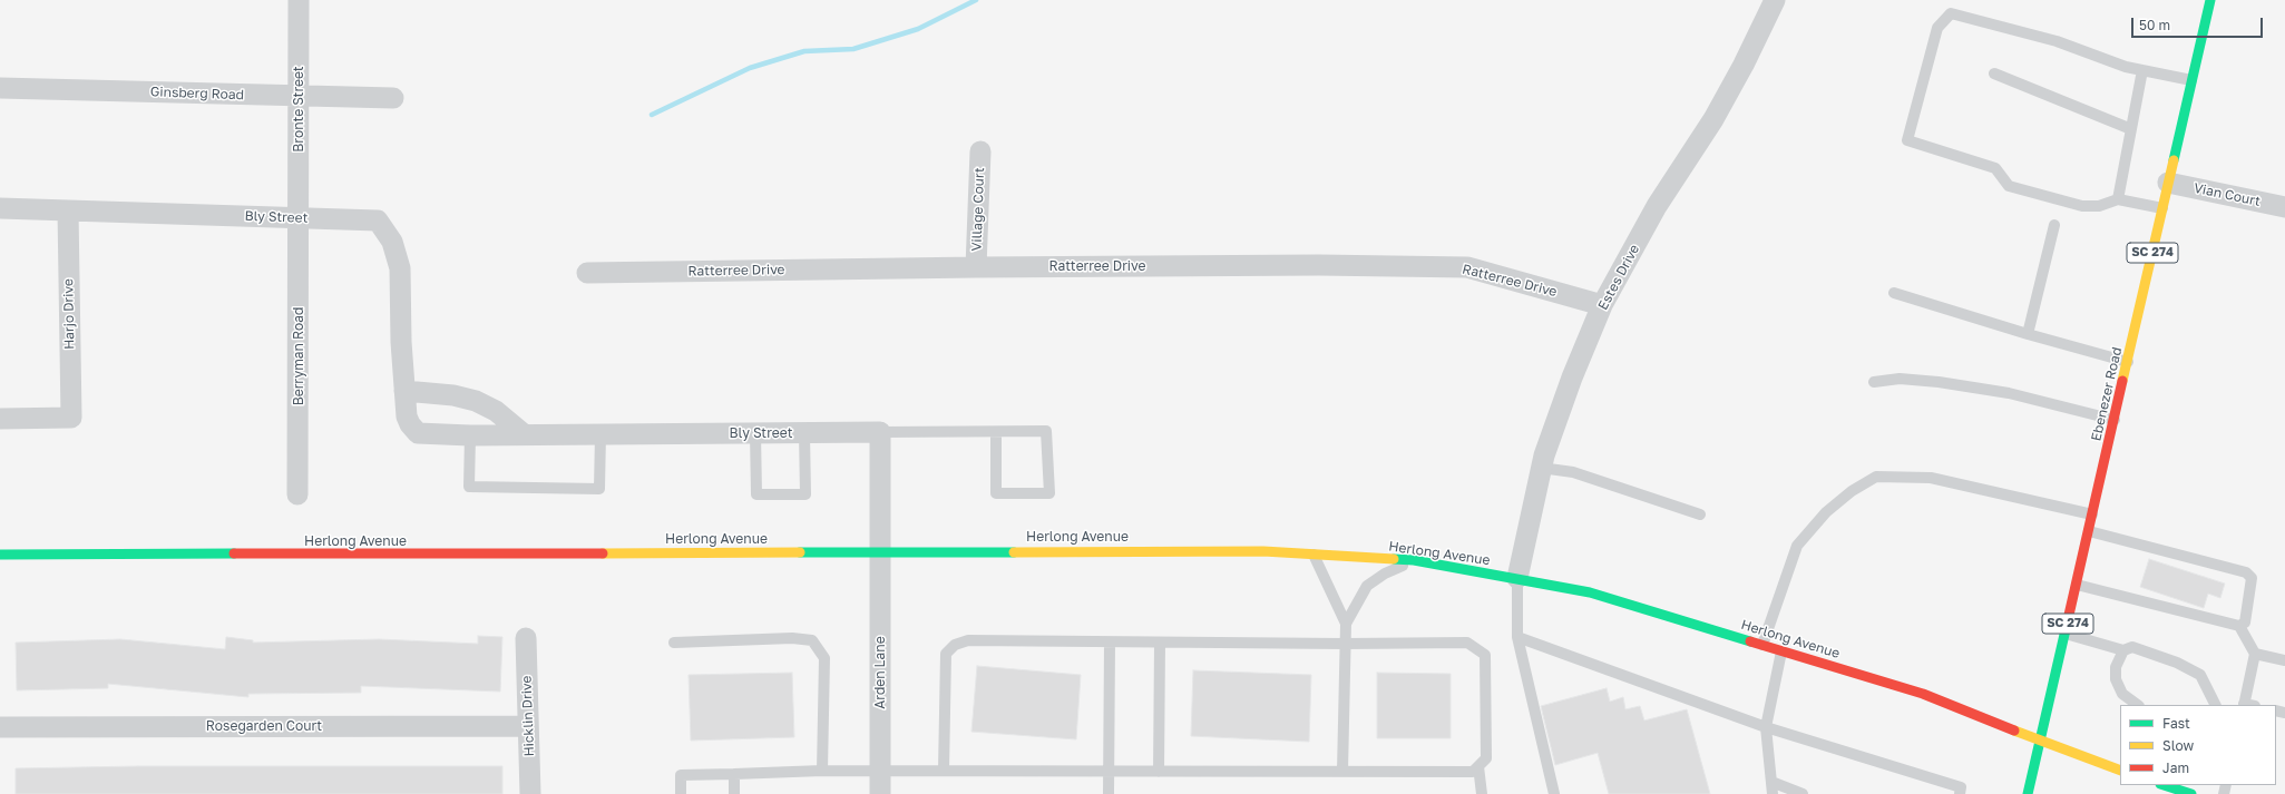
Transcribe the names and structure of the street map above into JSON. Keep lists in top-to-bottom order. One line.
{"streets":{"street":["Ginsberg Road","Bronte Street","Vian Court","Village Court","Bly Street","SC 274","Ratterree Drive","Estes Drive","Harjo Drive","Berryman Road","Ebenezer Road","Herlong Avenue","Arden Lane","Hicklin Drive","Rosegarden Court"]},"crossings":[["Ginsberg Road","Bronte Street"],["Bronte Street","Bly Street"],["Bronte Street","Berryman Road"],["Vian Court","Ebenezer Road"],["Village Court","Ratterree Drive"],["Bly Street","Harjo Drive"],["Bly Street","Berryman Road"],["Ratterree Drive","Estes Drive"],["Estes Drive","Herlong Avenue"],["Ebenezer Road","Herlong Avenue"],["Herlong Avenue","Arden Lane"],["Hicklin Drive","Rosegarden Court"]],"legend":["Fast","Slow","Jam"],"scale_bar":"50 m"}
